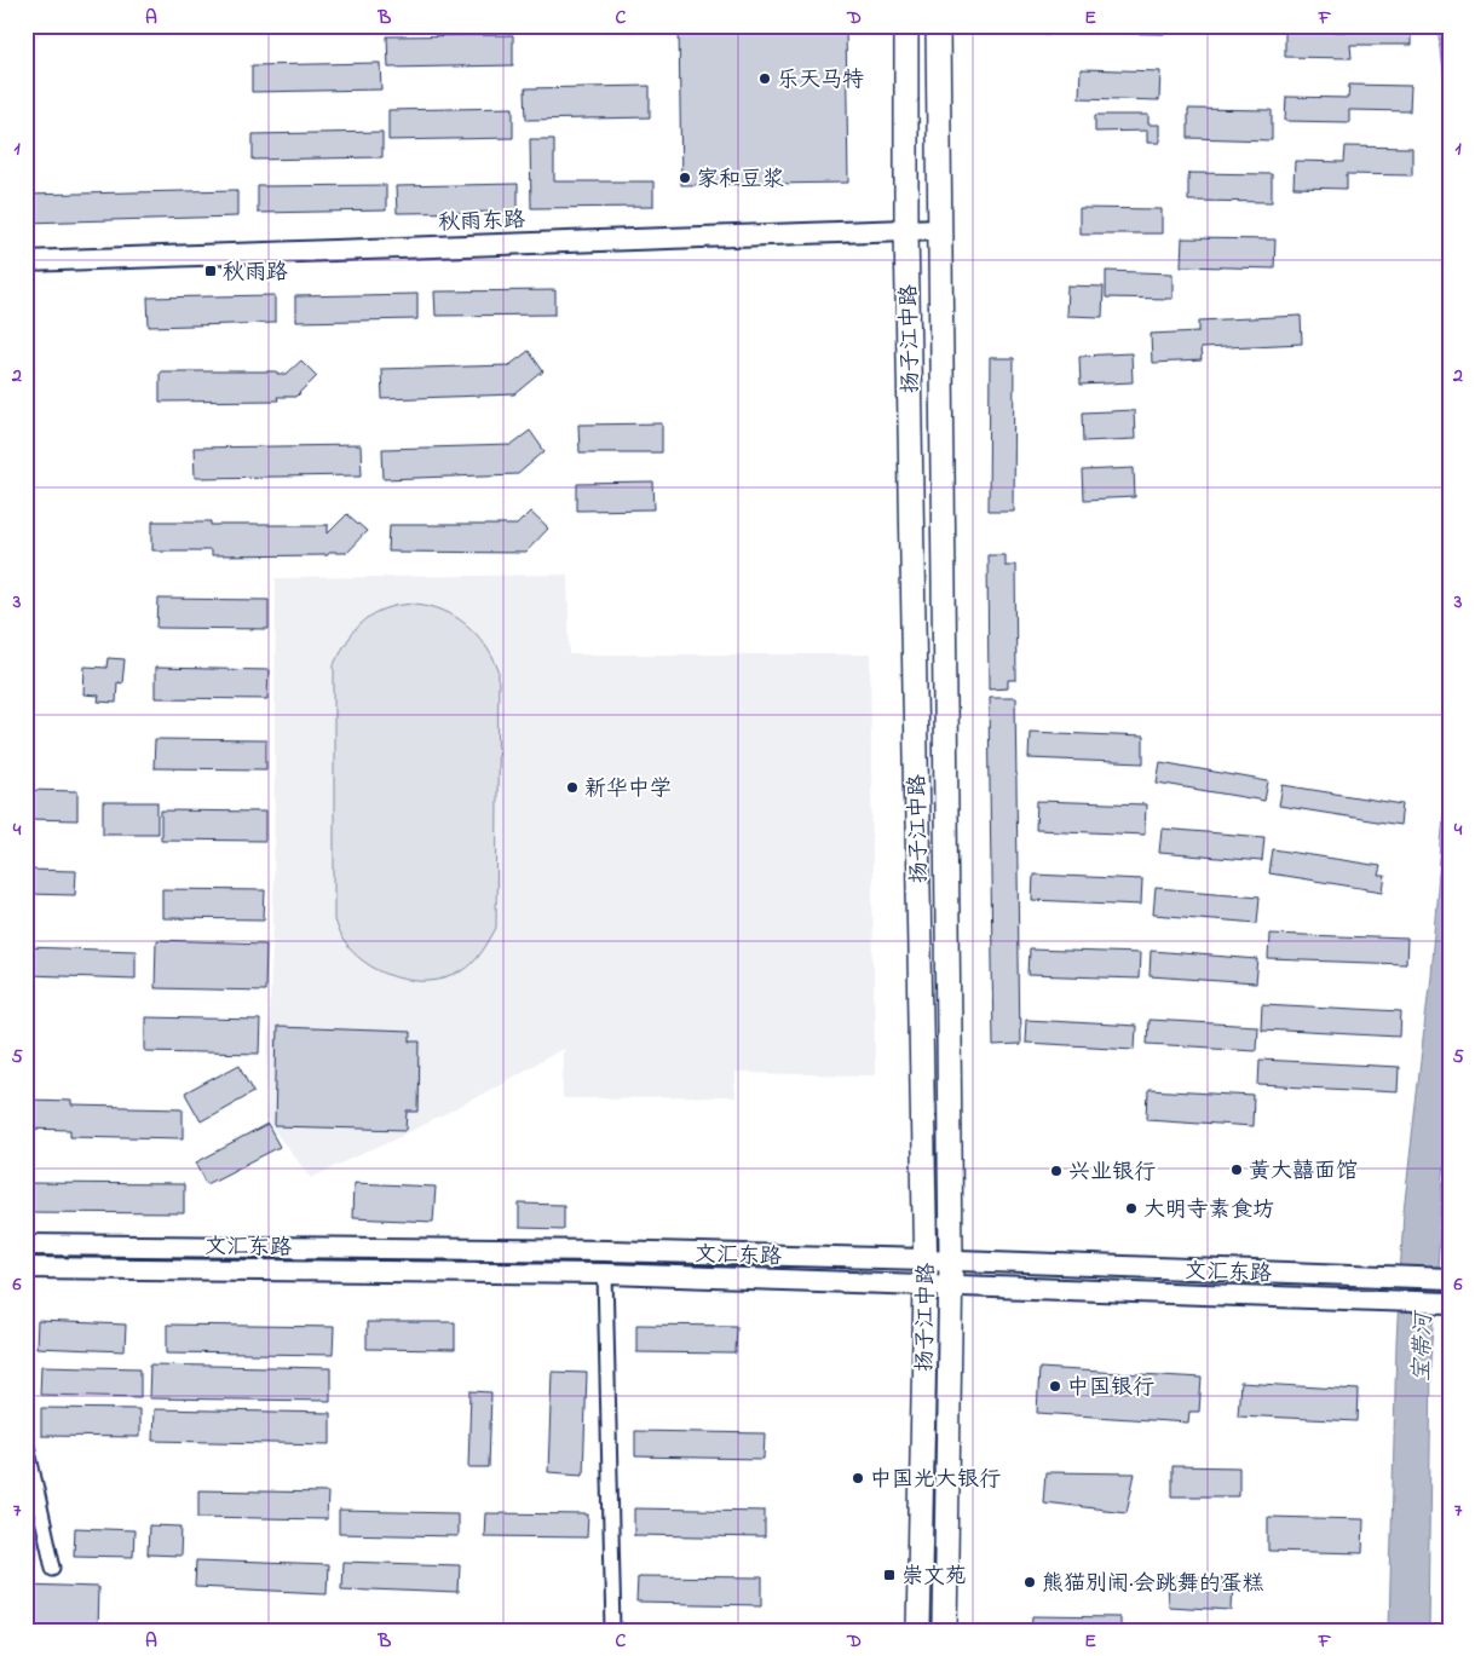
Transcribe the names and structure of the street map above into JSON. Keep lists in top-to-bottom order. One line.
{"streets":{"main road":["秋雨东路","扬子江中路","文汇东路"]},"crossings":[["秋雨东路","扬子江中路"],["扬子江中路","文汇东路"]],"water":["宝带河"],"places":{"other":["乐天马特","家和豆浆","新华中学","黄大囍面馆","兴业银行","大明寺素食坊","中国银行","中国光大银行","熊猫别闹·会跳舞的蛋糕"],"transit":["秋雨路","崇文苑"]},"grid":{"columns":["A","B","C","D","E","F"],"rows":["1","2","3","4","5","6","7"]}}
